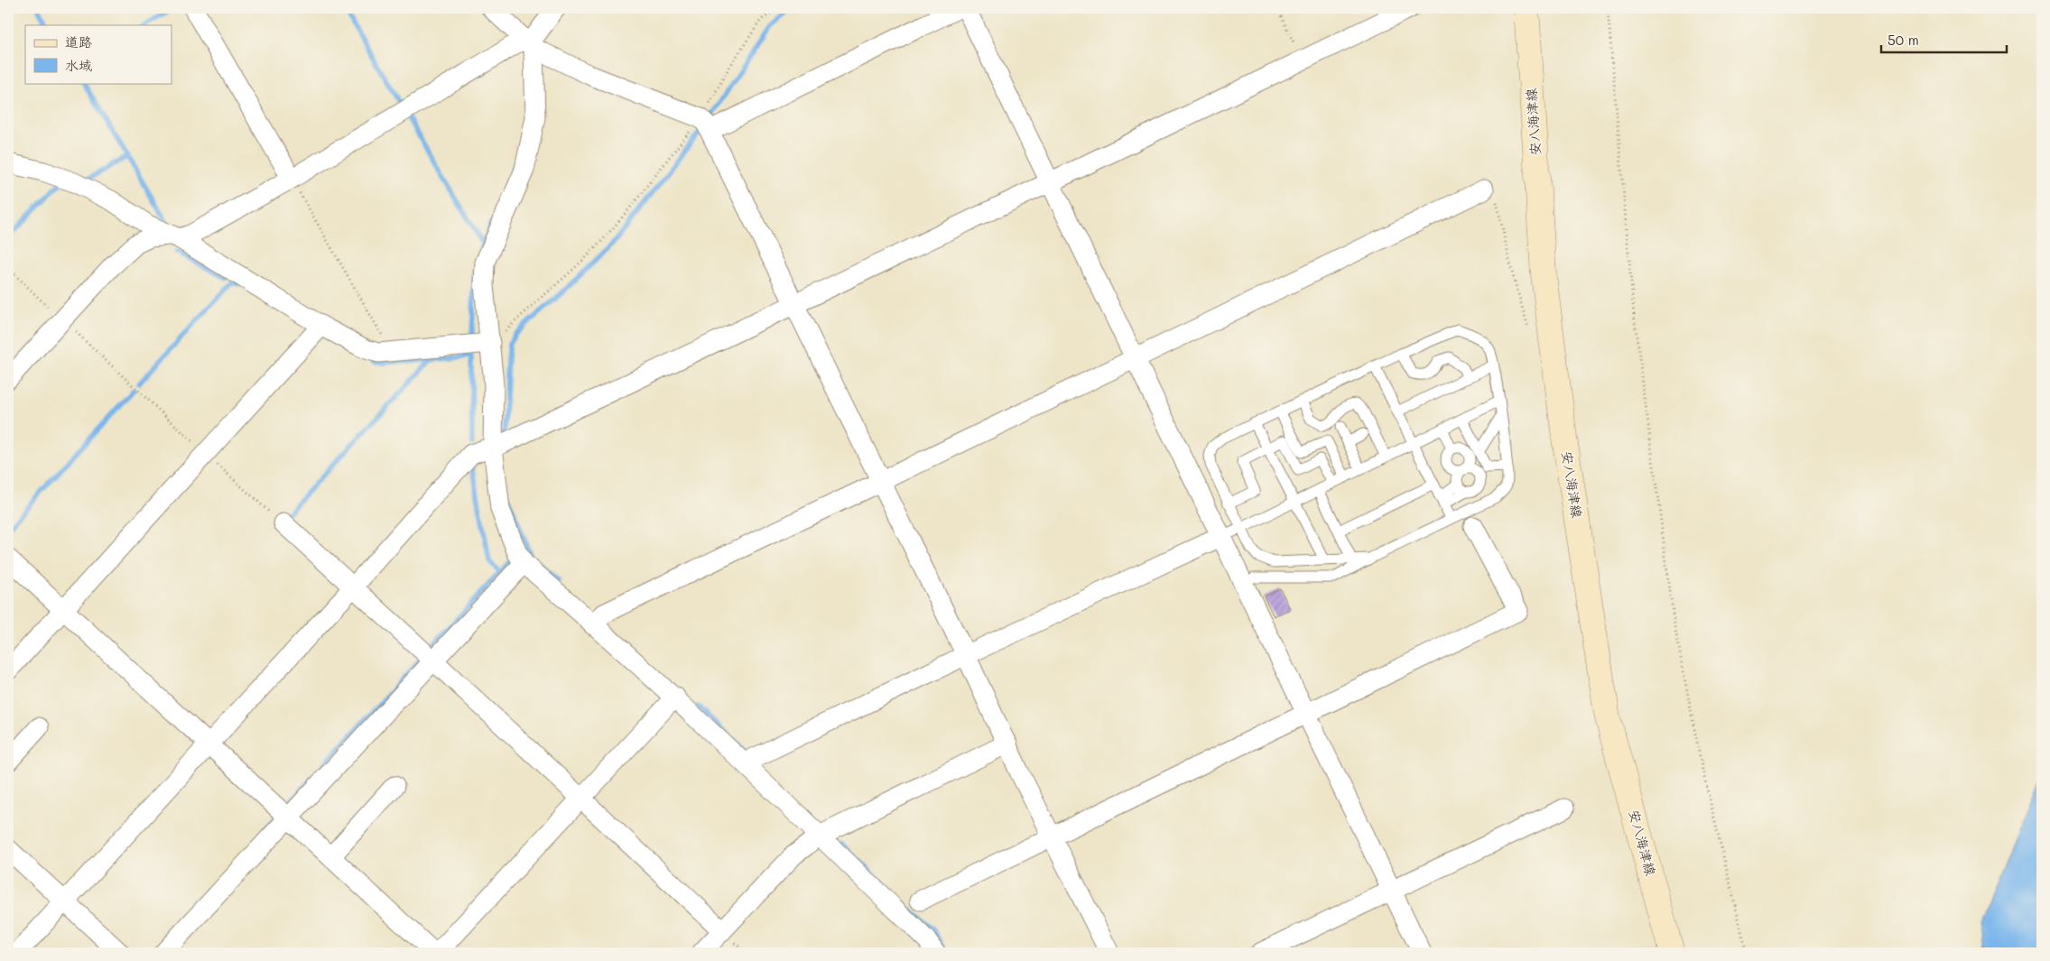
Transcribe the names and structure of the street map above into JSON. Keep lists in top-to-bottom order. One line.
{"streets":{"main road":["安八海津線"]},"legend":["道路","水域"],"scale_bar":"50 m"}
